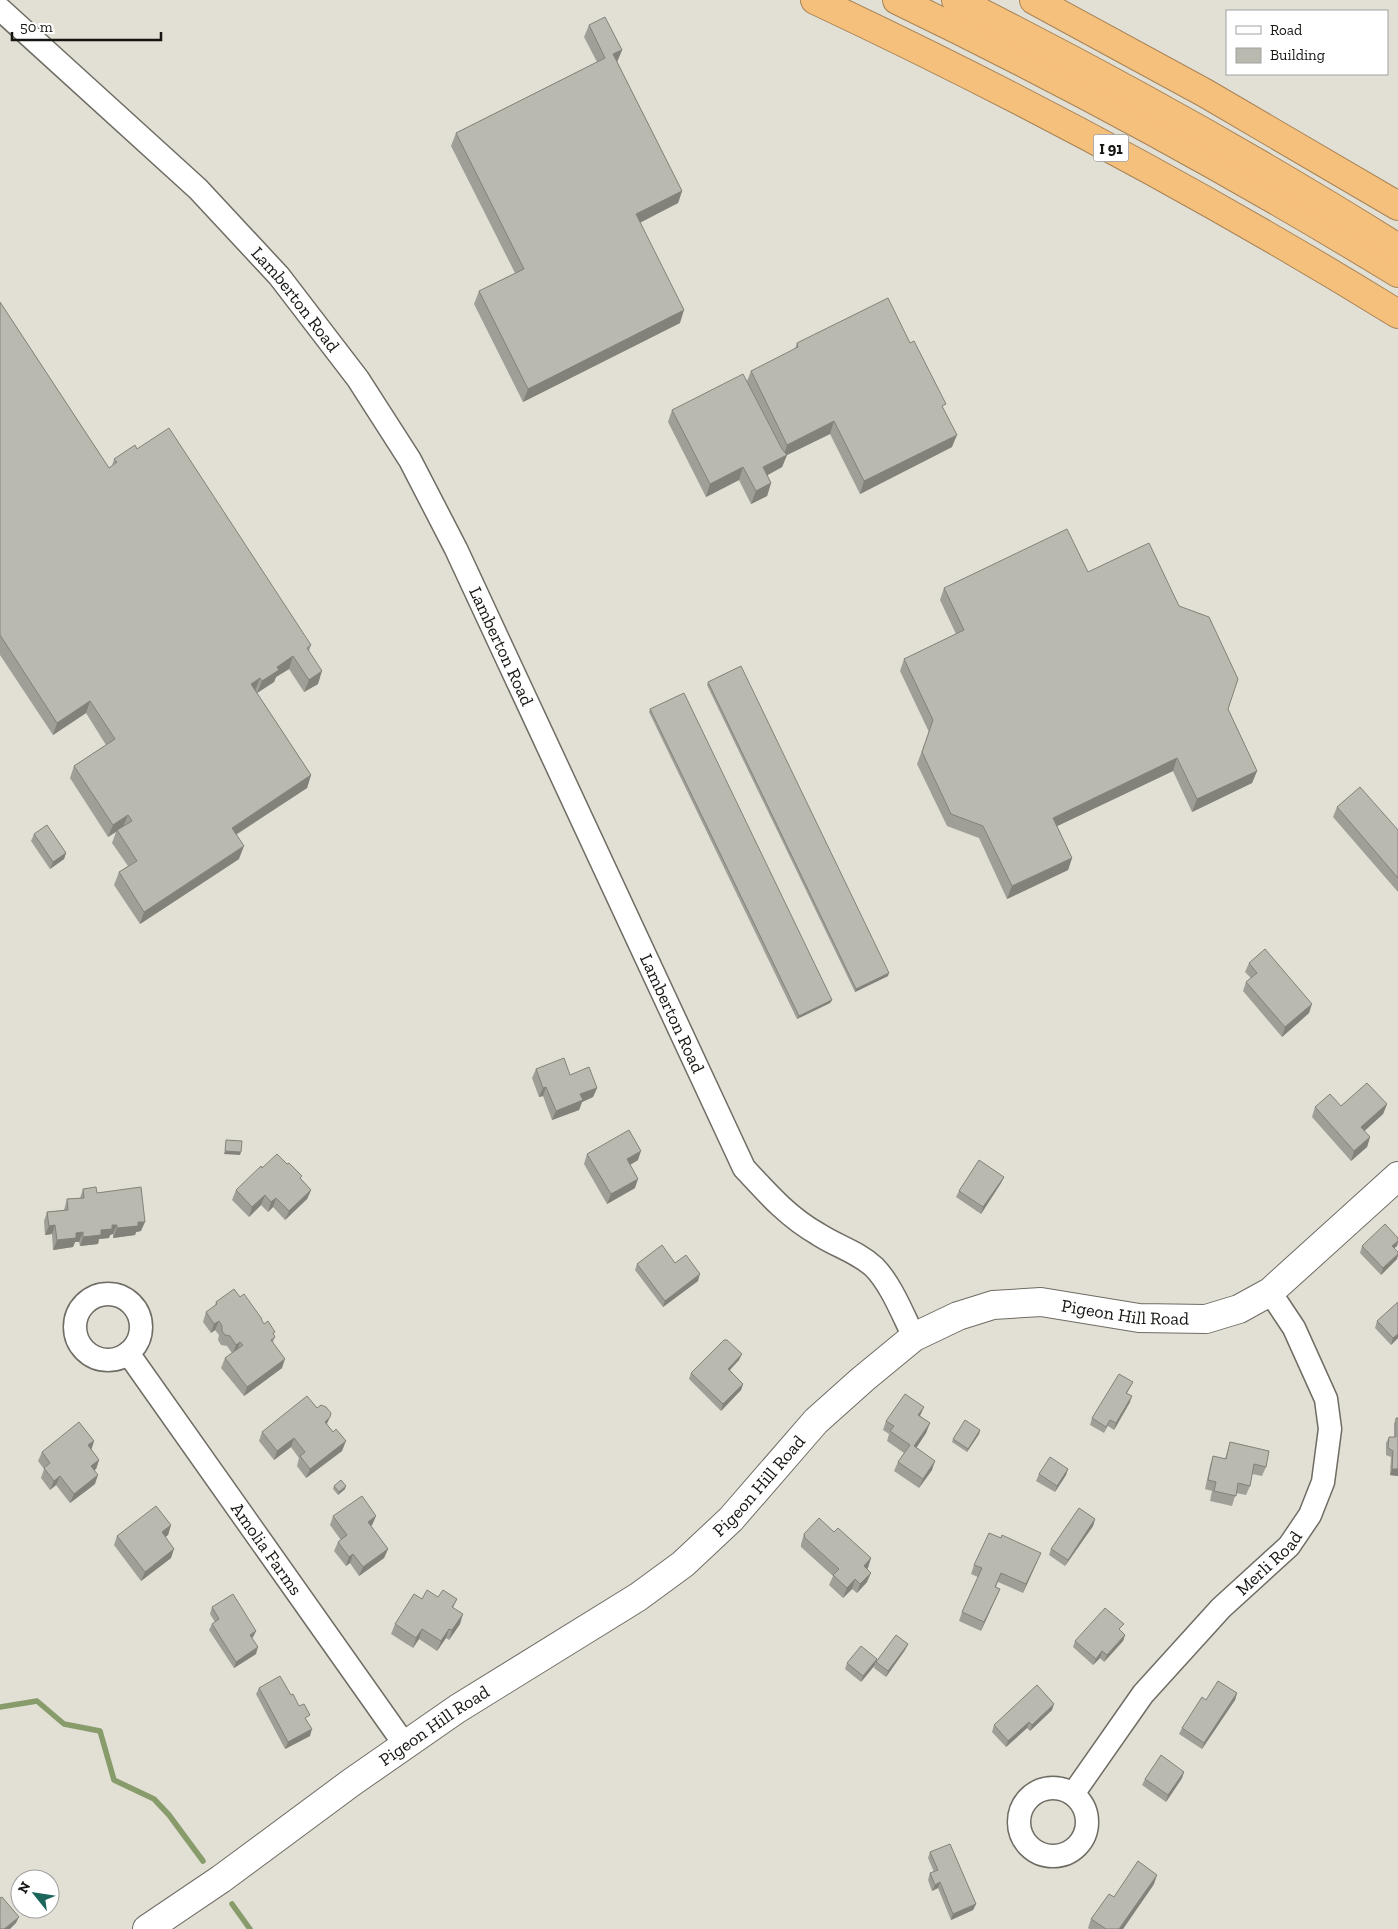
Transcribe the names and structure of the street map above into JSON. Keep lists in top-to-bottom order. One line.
{"streets":{"highway":["I 91"],"street":["Lamberton Road","Pigeon Hill Road","Amolia Farms","Merli Road"]},"crossings":[["Lamberton Road","Pigeon Hill Road"],["Pigeon Hill Road","Amolia Farms"],["Pigeon Hill Road","Merli Road"]],"legend":["Road","Building"],"scale_bar":"50 m","north":"top left"}
